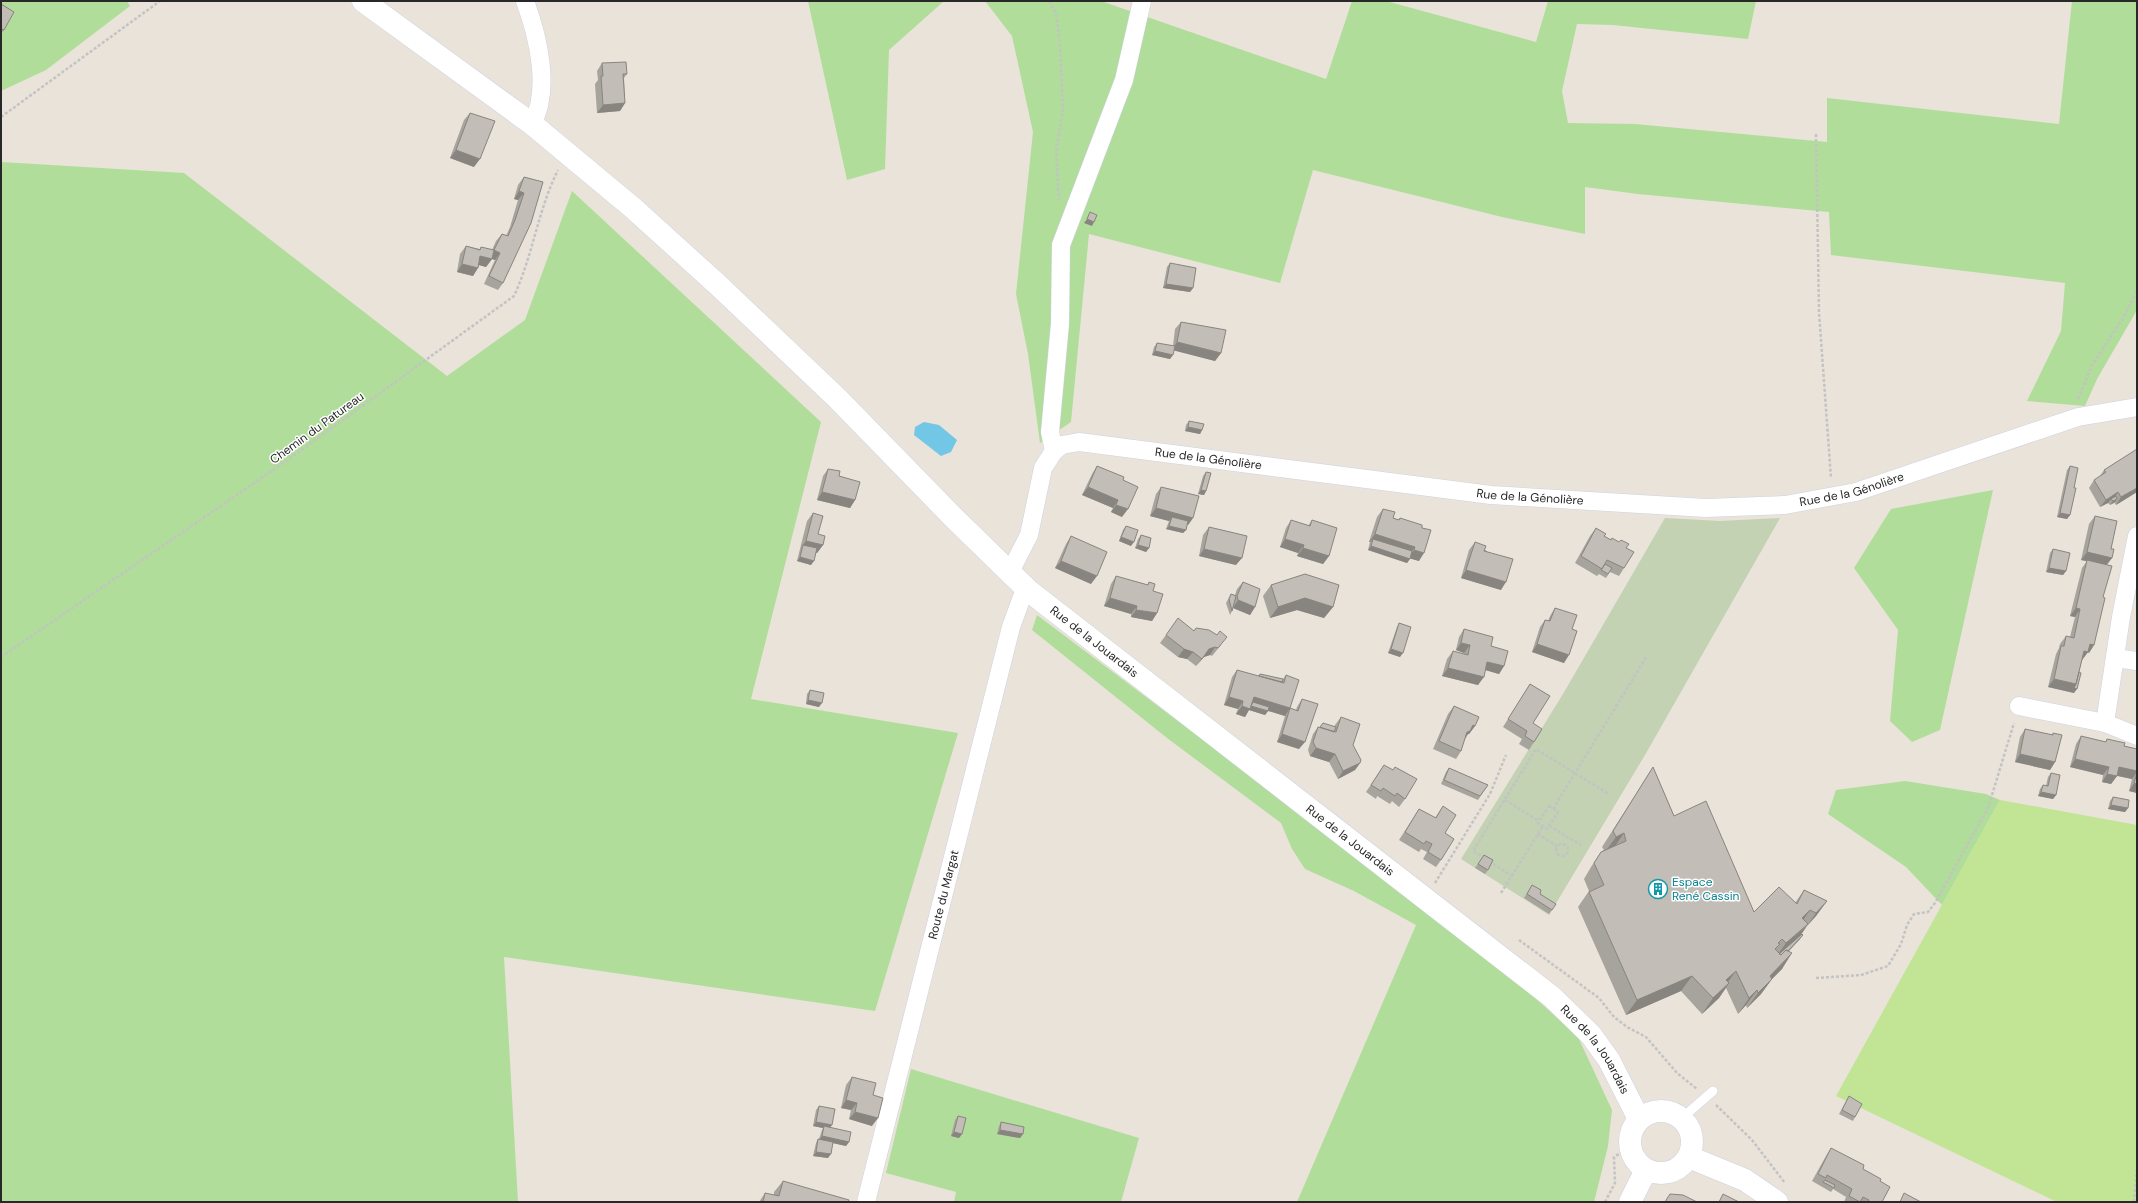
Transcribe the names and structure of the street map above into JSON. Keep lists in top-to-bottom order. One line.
{"streets":{"main road":["Rue de la Jouardais"],"street":["Rue de la Génolière","Route du Margat"],"path":["Chemin du Patureau"]},"crossings":[["Chemin du Patureau","Rue de la Jouardais"],["Rue de la Jouardais","Route du Margat"]],"places":{"building":["Espace René Cassin"]}}
